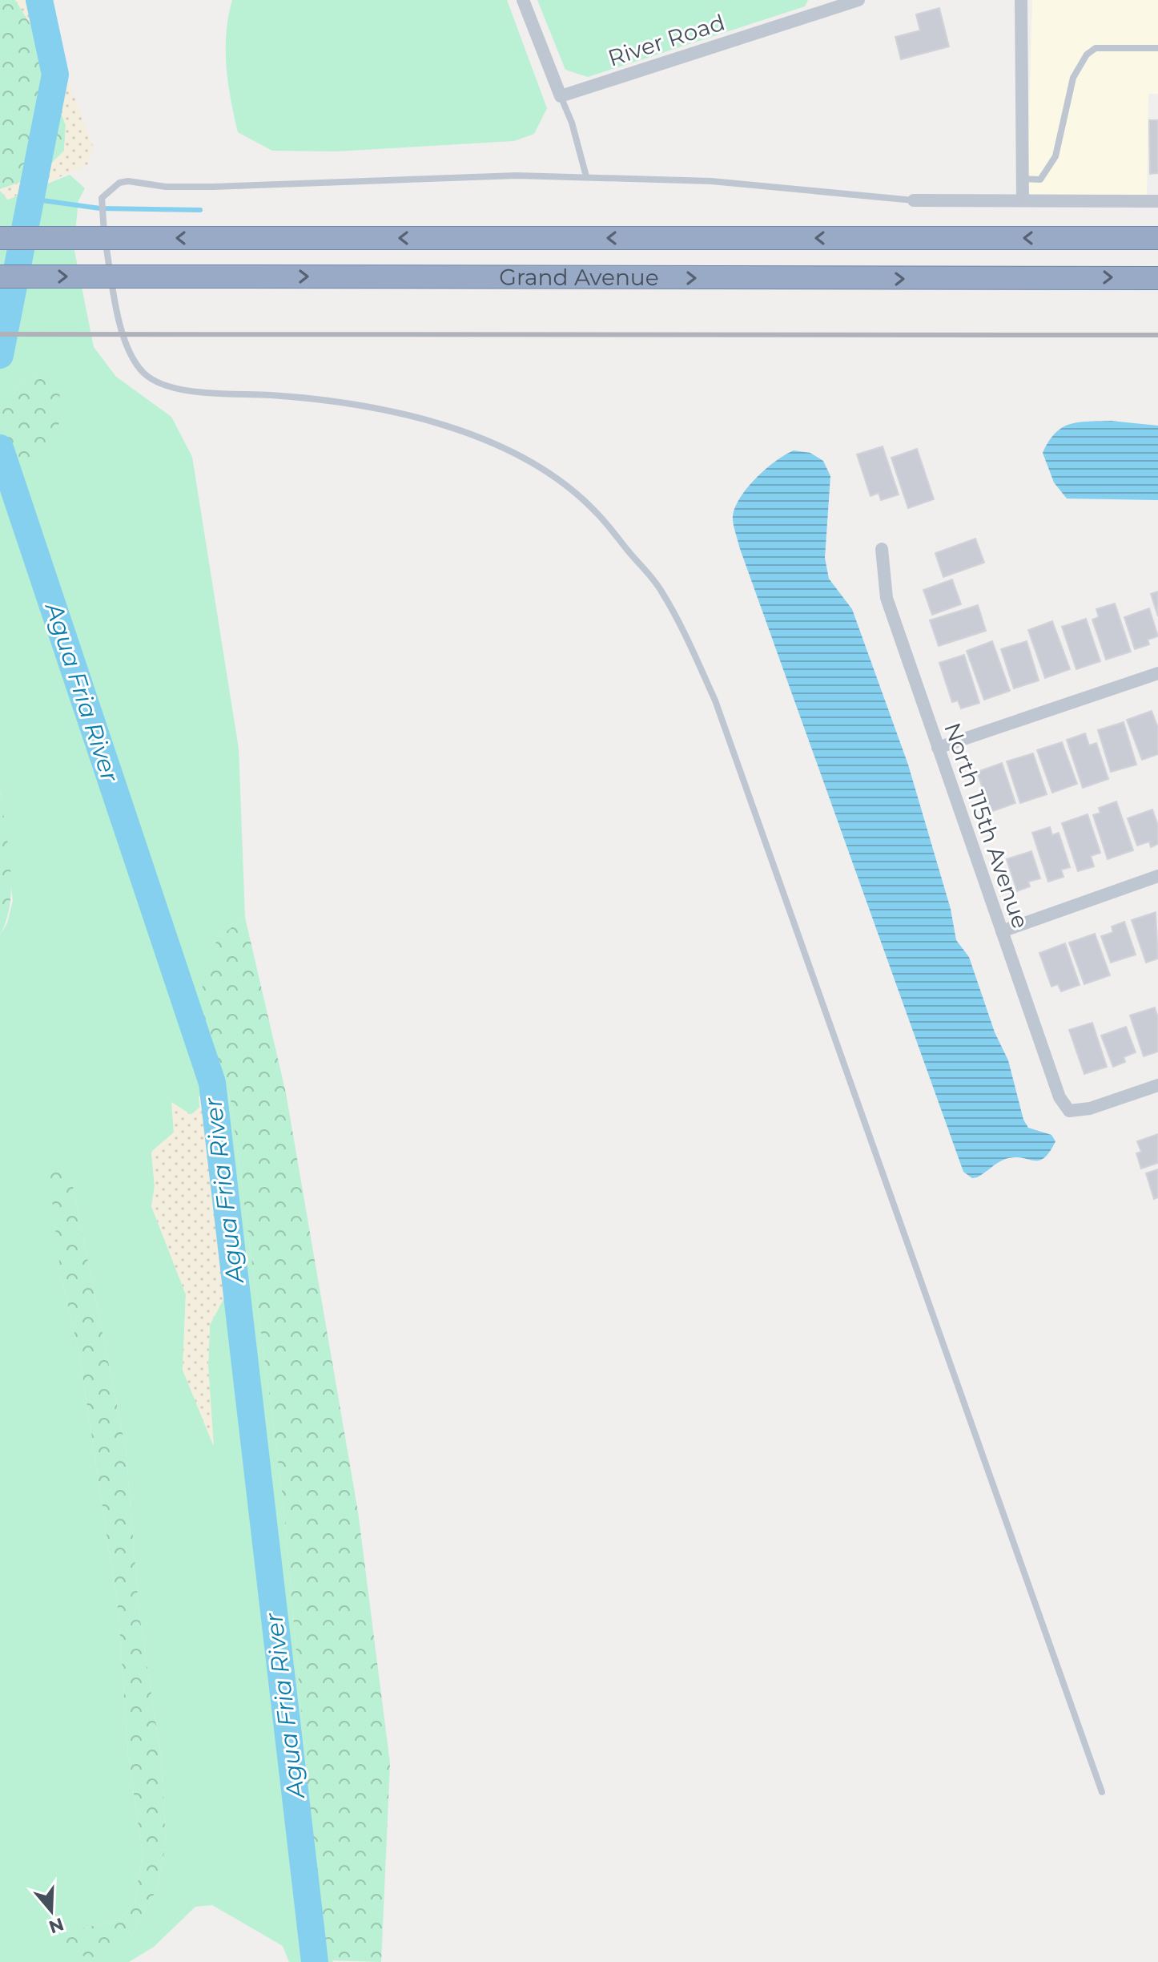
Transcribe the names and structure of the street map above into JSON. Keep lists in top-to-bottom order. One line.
{"streets":{"highway":["Grand Avenue"],"street":["River Road","North 115th Avenue"]},"water":["Agua Fria River"],"north":"bottom"}
